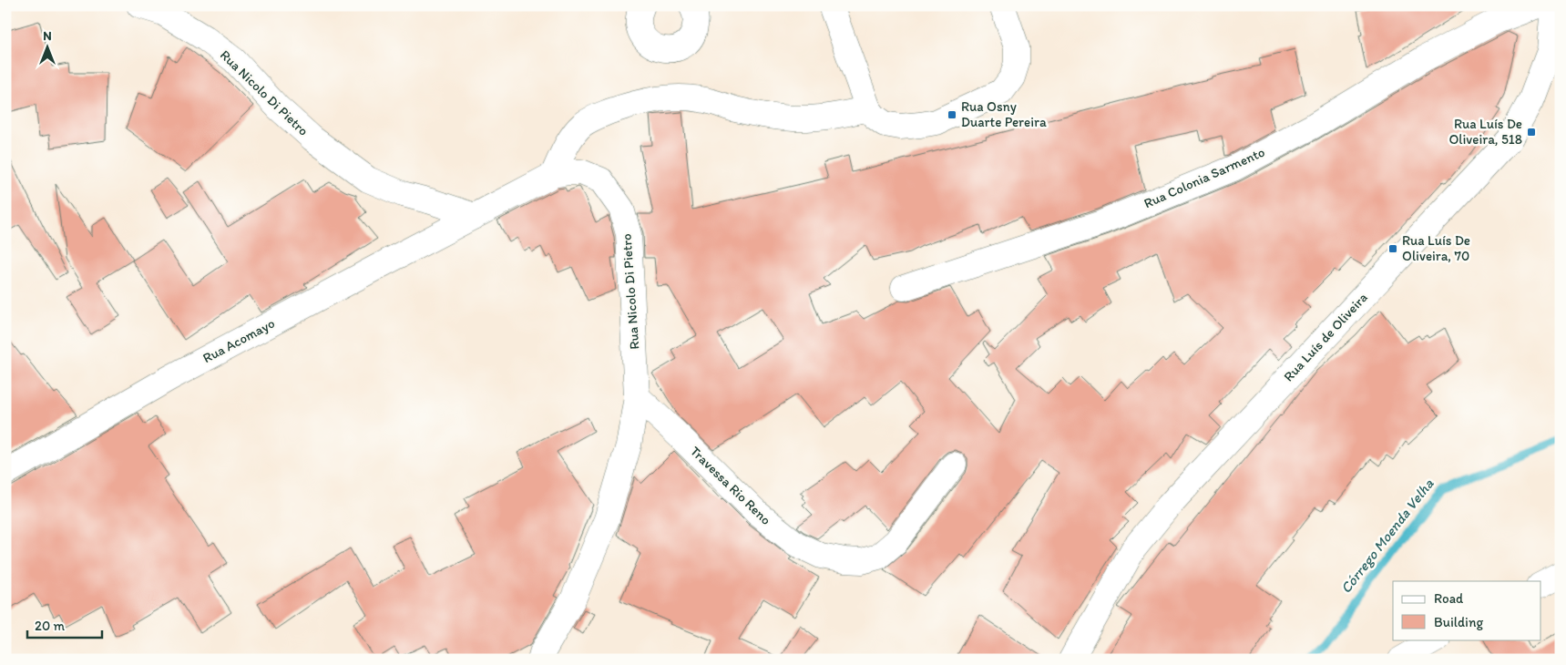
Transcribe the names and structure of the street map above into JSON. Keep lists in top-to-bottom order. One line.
{"streets":{"street":["Rua Nicolo Di Pietro","Rua Colonia Sarmento","Rua Luís de Oliveira","Rua Acomayo","Travessa Rio Reno"]},"crossings":[["Rua Nicolo Di Pietro","Rua Acomayo"],["Rua Nicolo Di Pietro","Travessa Rio Reno"]],"water":["Córrego Moenda Velha"],"places":{"transit":["Rua Osny Duarte Pereira","Rua Luís De Oliveira, 518","Rua Luís De Oliveira, 70"]},"legend":["Road","Building"],"scale_bar":"20 m","north":"top"}
